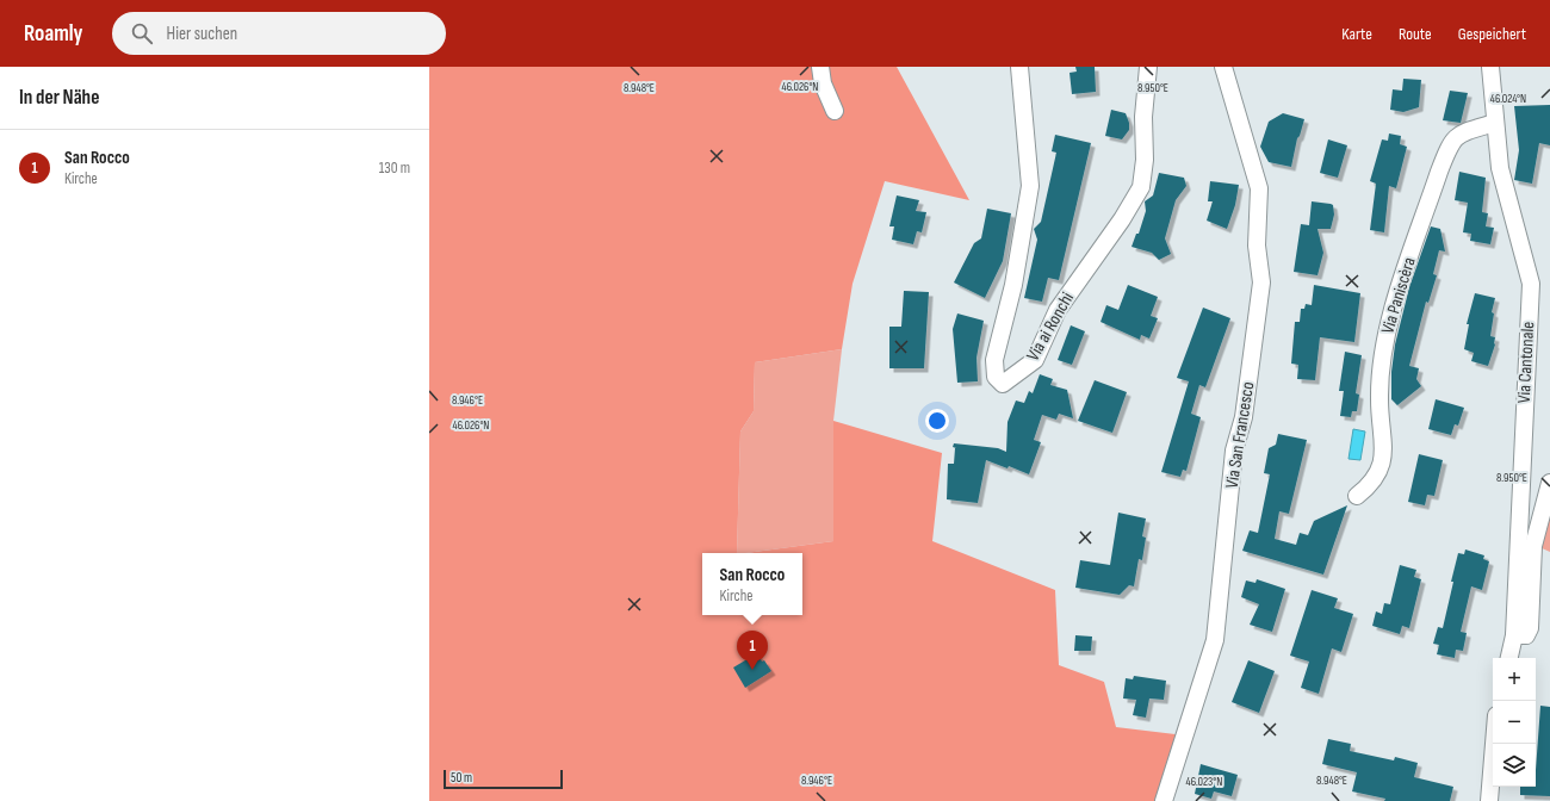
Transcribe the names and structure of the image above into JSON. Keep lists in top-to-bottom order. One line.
{"streets":{"street":["Via Paniscèra","Via ai Ronchi","Via Cantonale","Via San Francesco"]},"crossings":[["Via Paniscèra","Via Cantonale"]],"scale_bar":"50 m","page":{"header":"Roamly","search":"Hier suchen","nav":["Karte","Route","Gespeichert"],"heading":"In der Nähe","list":[{"mark":"1","name":"San Rocco","note":"Kirche","value":"130 m"}],"popup":["San Rocco","Kirche"],"pins":"1","map_buttons":["+","−"],"scale":"50 m"},"coordinates":["46.026°N","8.948°E","8.950°E","46.024°N","8.946°E","46.023°N"]}
